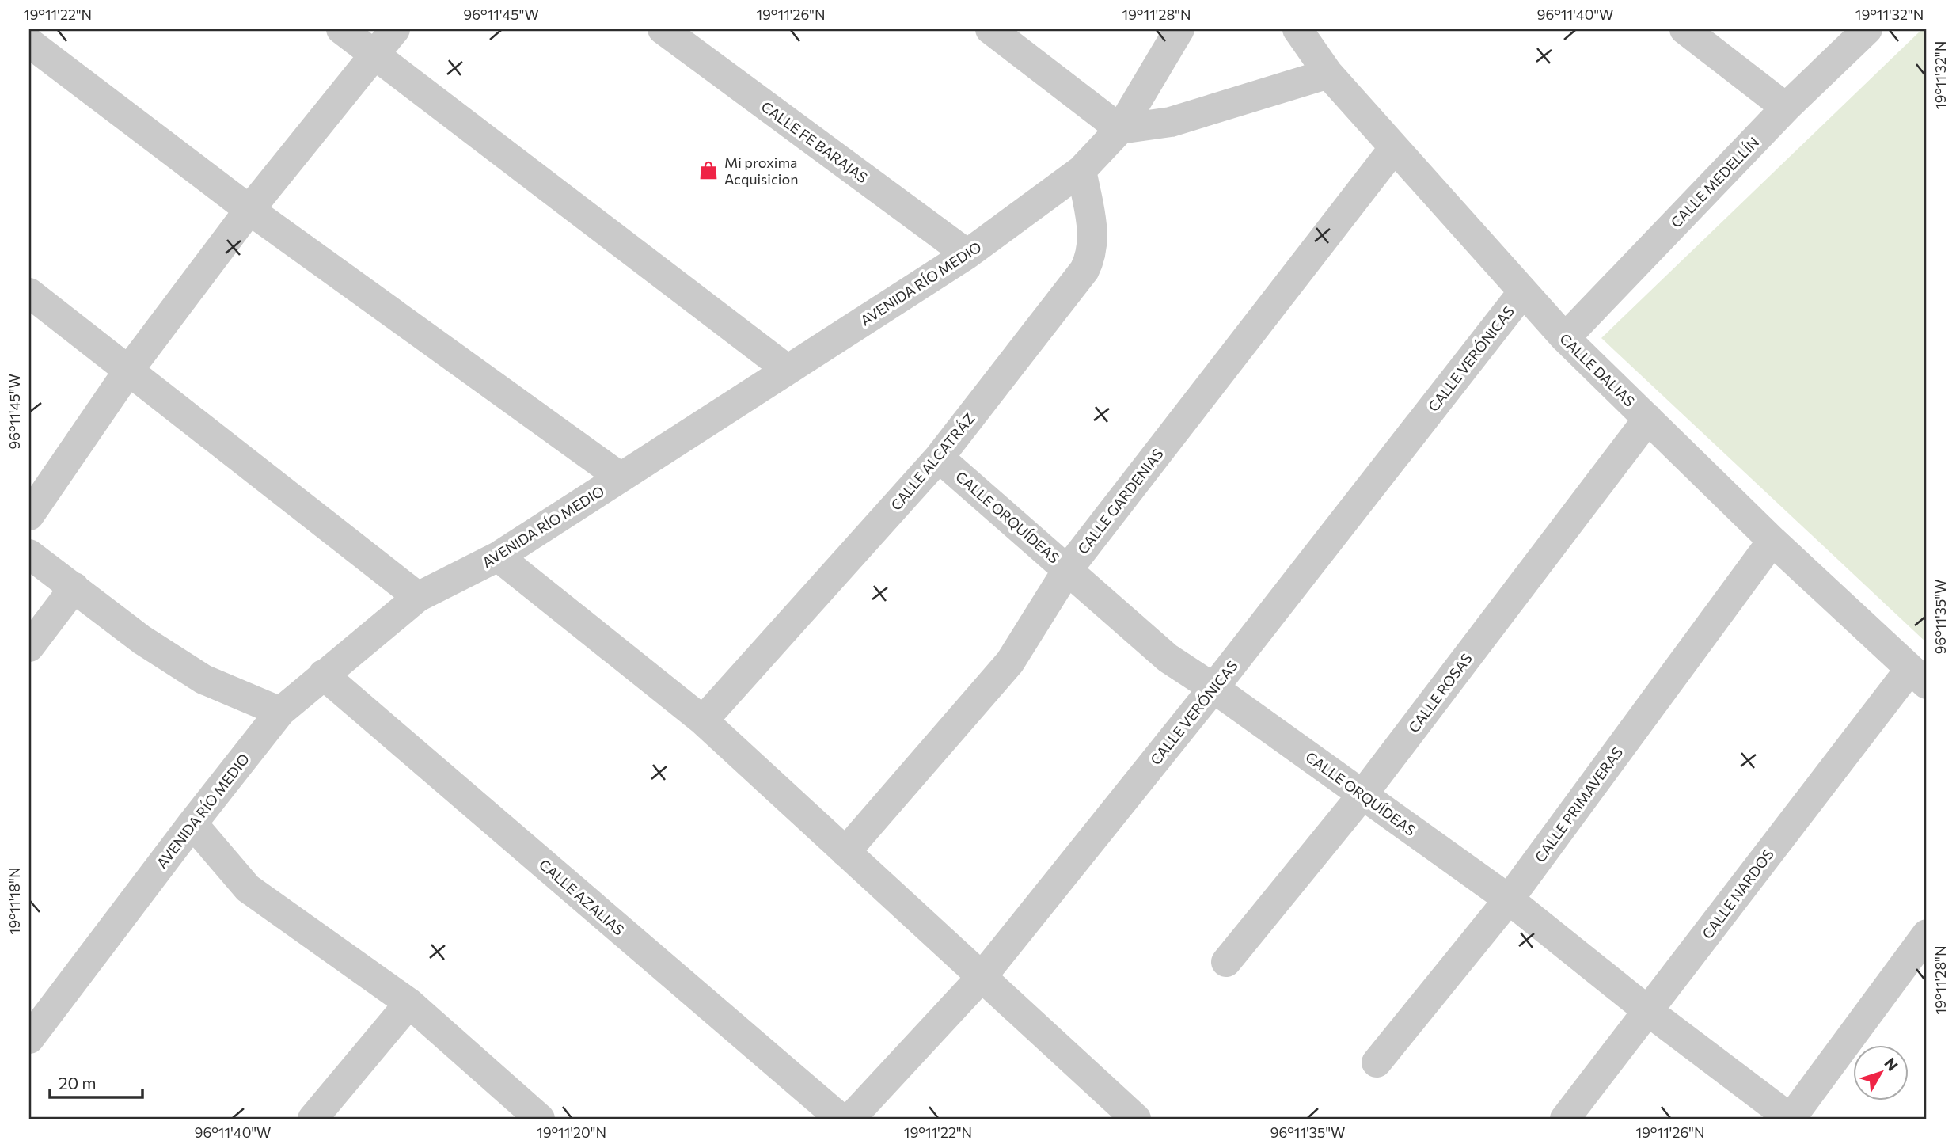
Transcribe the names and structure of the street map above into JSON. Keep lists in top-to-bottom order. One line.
{"streets":{"street":["CALLE FE BARAJAS","CALLE MEDELLÍN","AVENIDA RÍO MEDIO","CALLE VERÓNICAS","CALLE DALIAS","CALLE ALCATRÁZ","CALLE GARDENIAS","CALLE ORQUÍDEAS","CALLE ROSAS","CALLE PRIMAVERAS","CALLE NARDOS","CALLE AZALIAS"]},"crossings":[["CALLE FE BARAJAS","AVENIDA RÍO MEDIO"],["CALLE MEDELLÍN","CALLE DALIAS"],["AVENIDA RÍO MEDIO","CALLE ALCATRÁZ"],["AVENIDA RÍO MEDIO","CALLE AZALIAS"],["CALLE VERÓNICAS","CALLE DALIAS"],["CALLE VERÓNICAS","CALLE ORQUÍDEAS"],["CALLE DALIAS","CALLE GARDENIAS"],["CALLE DALIAS","CALLE ROSAS"],["CALLE DALIAS","CALLE PRIMAVERAS"],["CALLE DALIAS","CALLE NARDOS"],["CALLE ALCATRÁZ","CALLE ORQUÍDEAS"],["CALLE GARDENIAS","CALLE ORQUÍDEAS"],["CALLE ORQUÍDEAS","CALLE ROSAS"],["CALLE ORQUÍDEAS","CALLE PRIMAVERAS"],["CALLE ORQUÍDEAS","CALLE NARDOS"]],"places":{"shop":["Mi proxima Acquisicion"]},"scale_bar":"20 m","north":"top right","coordinates":["19°11'22\"N","96°11'45\"W","19°11'26\"N","19°11'28\"N","96°11'40\"W","19°11'32\"N","96°11'35\"W","19°11'18\"N","19°11'20\"N"]}
